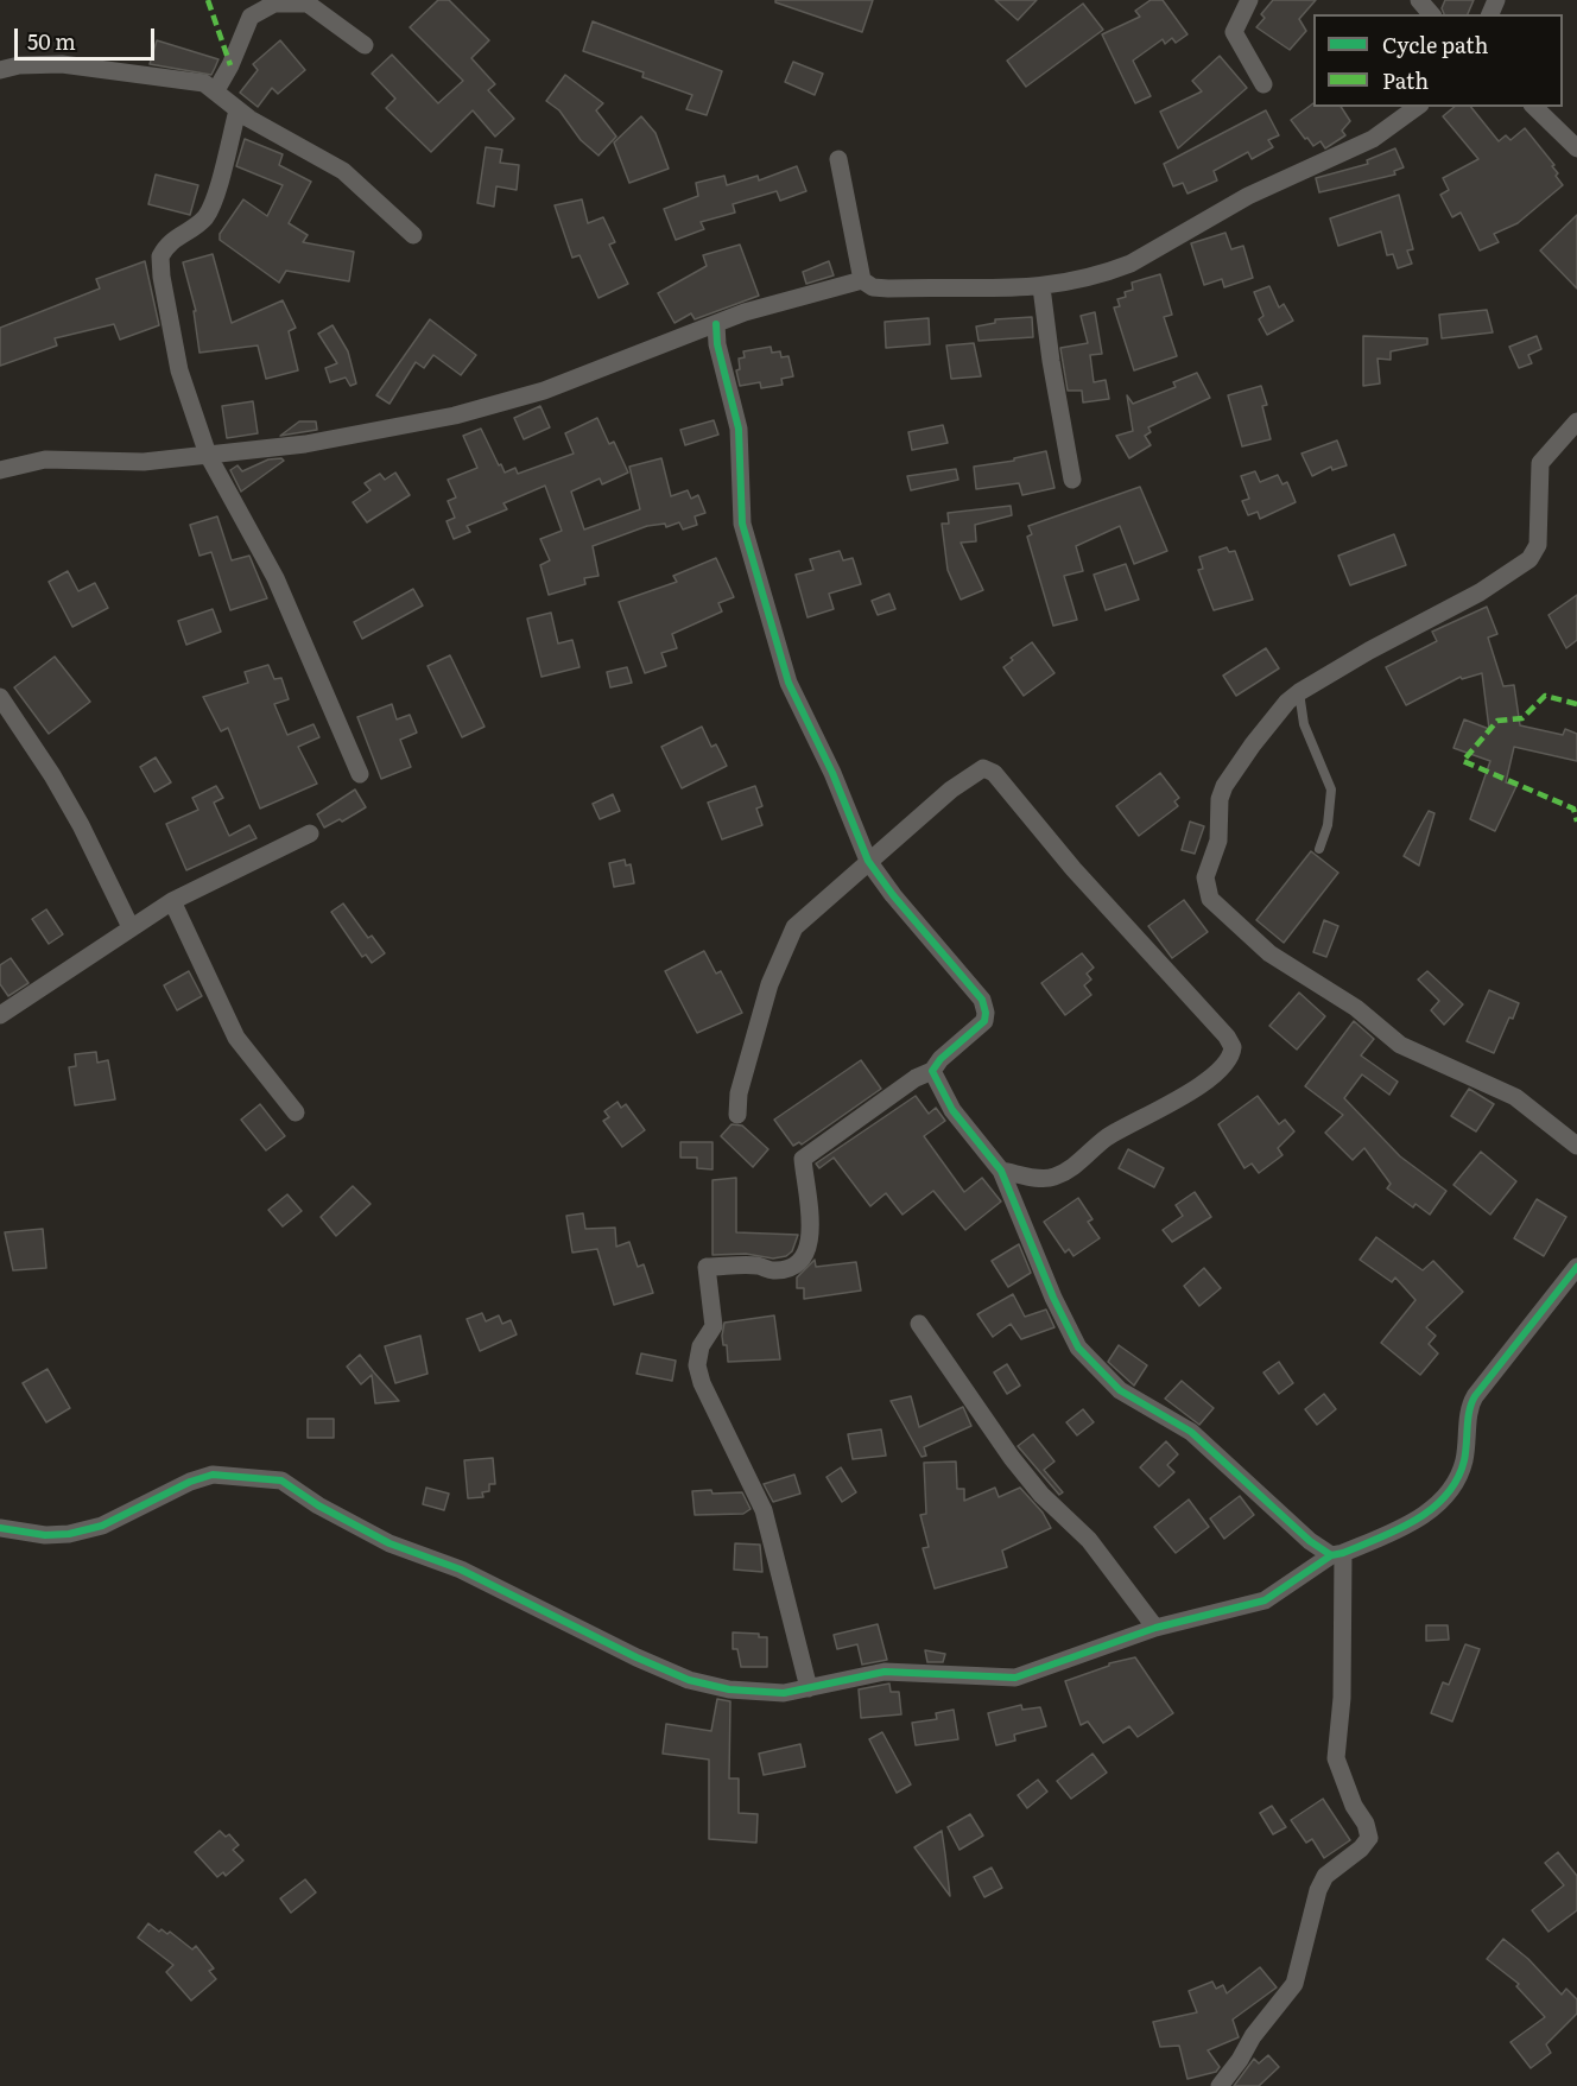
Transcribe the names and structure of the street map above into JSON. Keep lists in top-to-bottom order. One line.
{"legend":["Cycle path","Path"],"scale_bar":"50 m"}
